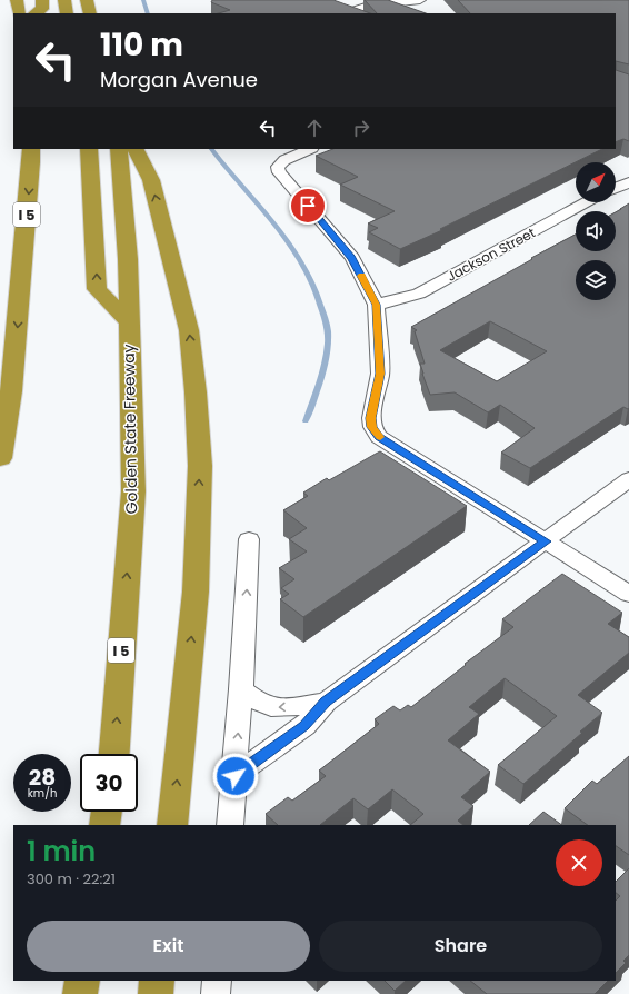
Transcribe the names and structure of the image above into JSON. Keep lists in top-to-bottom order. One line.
{"streets":{"highway":["I 5","Golden State Freeway"],"street":["Jackson Street"]},"north":"top right","page":{"turn":["110 m","Morgan Avenue"],"speed":"28 km/h","limit":"30","heading":["1 min","300 m · 22:21"],"buttons":["Exit","Share"]}}
